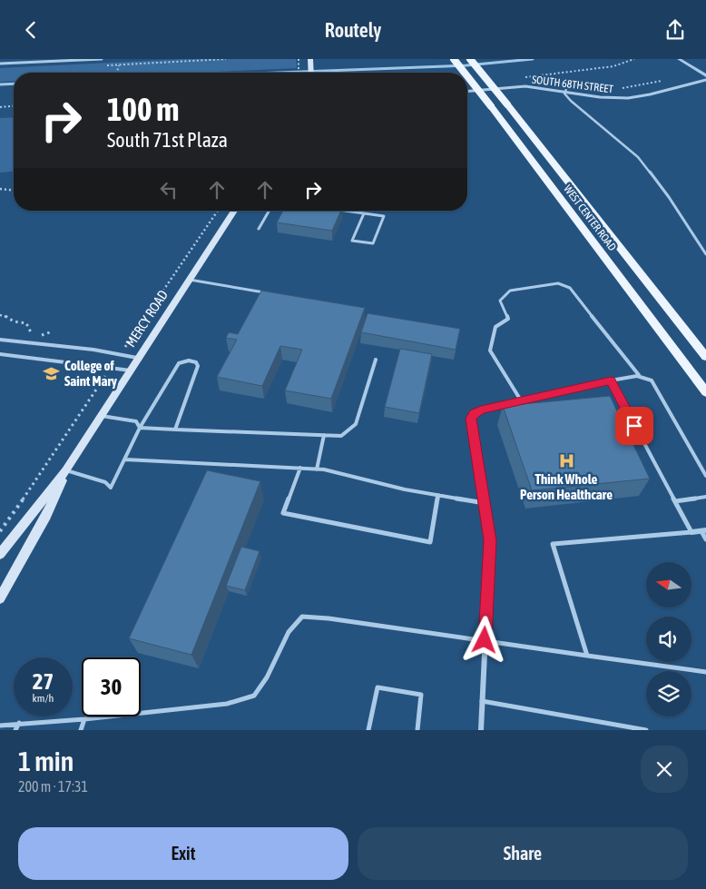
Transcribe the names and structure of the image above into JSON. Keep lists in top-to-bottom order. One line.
{"streets":{"main road":["WEST CENTER ROAD","MERCY ROAD"],"street":["SOUTH 68TH STREET"]},"places":{"school or university":["College of Saint Mary"],"hospital":["Think Whole Person Healthcare"]},"north":"left","page":{"header":"Routely","turn":["100 m","South 71st Plaza"],"speed":"27 km/h","limit":"30","heading":["1 min","200 m · 17:31"],"buttons":["Exit","Share"]}}
